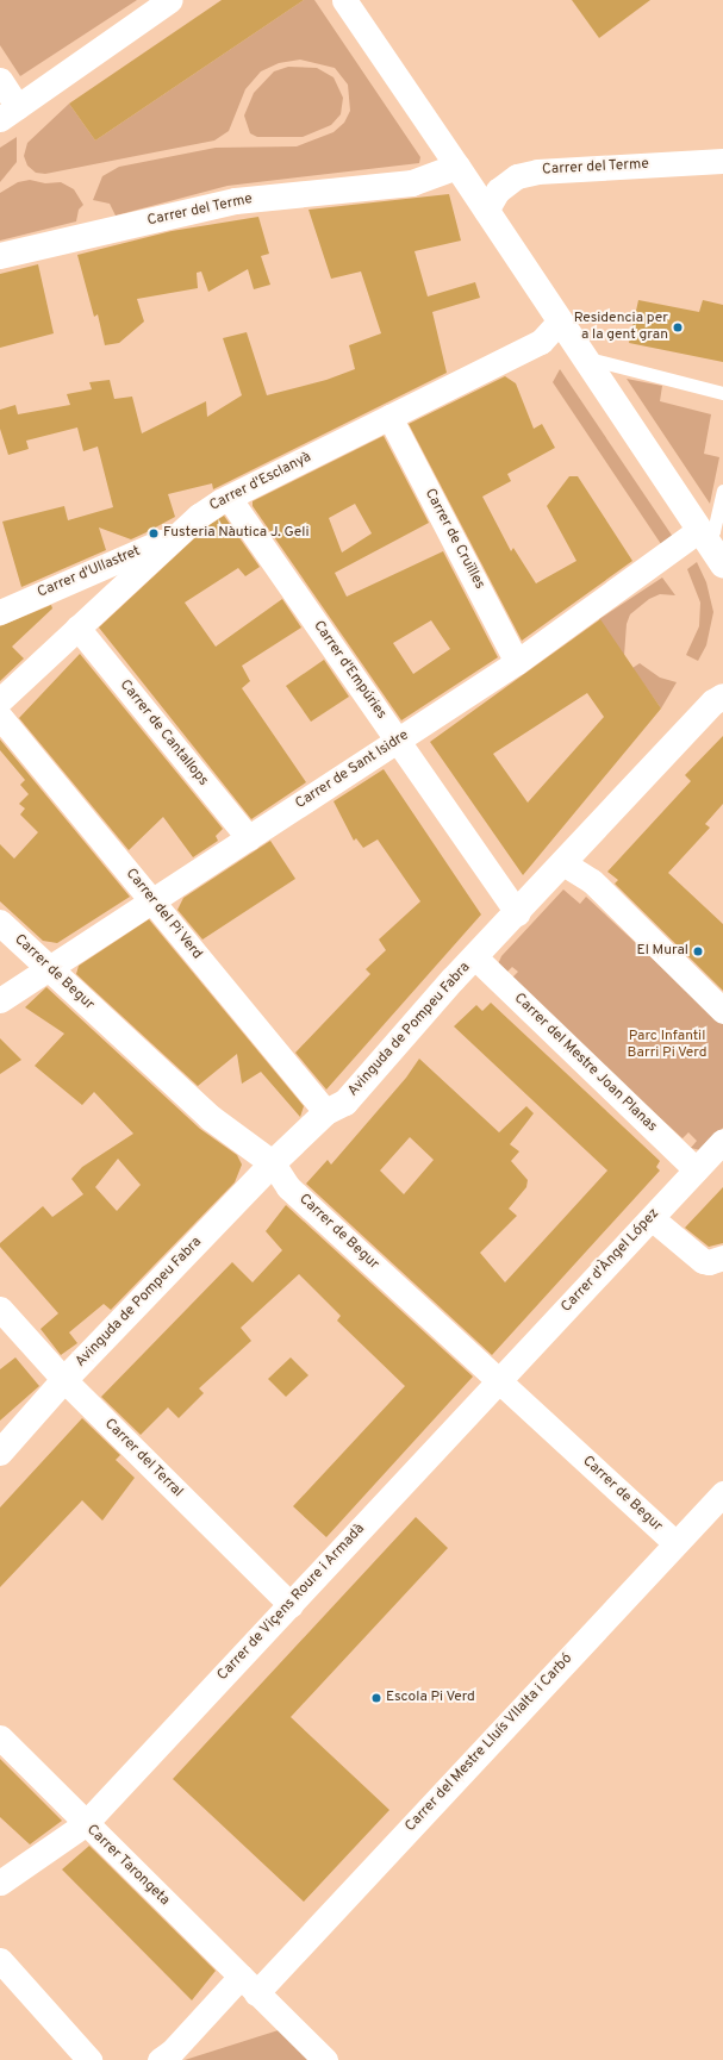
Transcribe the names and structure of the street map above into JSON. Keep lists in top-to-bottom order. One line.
{"streets":{"street":["Carrer del Terme","Carrer d'Esclanyà","Carrer de Cruïlles","Carrer d'Ullastret","Carrer d'Empúries","Carrer de Cantallops","Carrer de Sant Isidre","Carrer del Pi Verd","Carrer de Begur","Avinguda de Pompeu Fabra","Carrer del Mestre Joan Planas","Carrer d'Àngel López","Carrer del Terral","Carrer de Viçens Roure i Armadà","Carrer del Mestre Lluís VIlalta i Carbó","Carrer Tarongeta"]},"crossings":[["Carrer d'Esclanyà","Carrer de Cruïlles"],["Carrer d'Esclanyà","Carrer d'Ullastret"],["Carrer d'Esclanyà","Carrer d'Empúries"],["Carrer d'Esclanyà","Carrer de Cantallops"],["Carrer de Cruïlles","Carrer de Sant Isidre"],["Carrer d'Empúries","Carrer de Sant Isidre"],["Carrer d'Empúries","Avinguda de Pompeu Fabra"],["Carrer de Cantallops","Carrer de Sant Isidre"],["Carrer de Sant Isidre","Carrer del Pi Verd"],["Carrer de Sant Isidre","Carrer de Begur"],["Carrer del Pi Verd","Avinguda de Pompeu Fabra"],["Carrer de Begur","Avinguda de Pompeu Fabra"],["Carrer de Begur","Carrer d'Àngel López"],["Carrer de Begur","Carrer de Viçens Roure i Armadà"],["Carrer de Begur","Carrer del Mestre Lluís VIlalta i Carbó"],["Avinguda de Pompeu Fabra","Carrer del Mestre Joan Planas"],["Avinguda de Pompeu Fabra","Carrer del Terral"],["Carrer del Mestre Joan Planas","Carrer d'Àngel López"],["Carrer d'Àngel López","Carrer de Viçens Roure i Armadà"],["Carrer del Terral","Carrer de Viçens Roure i Armadà"],["Carrer de Viçens Roure i Armadà","Carrer Tarongeta"],["Carrer del Mestre Lluís VIlalta i Carbó","Carrer Tarongeta"]],"parks":["Parc Infantil Barri Pi Verd"],"places":["Residencia per a la gent gran","Fusteria Nàutica J. Geli","El Mural","Escola Pi Verd"]}
